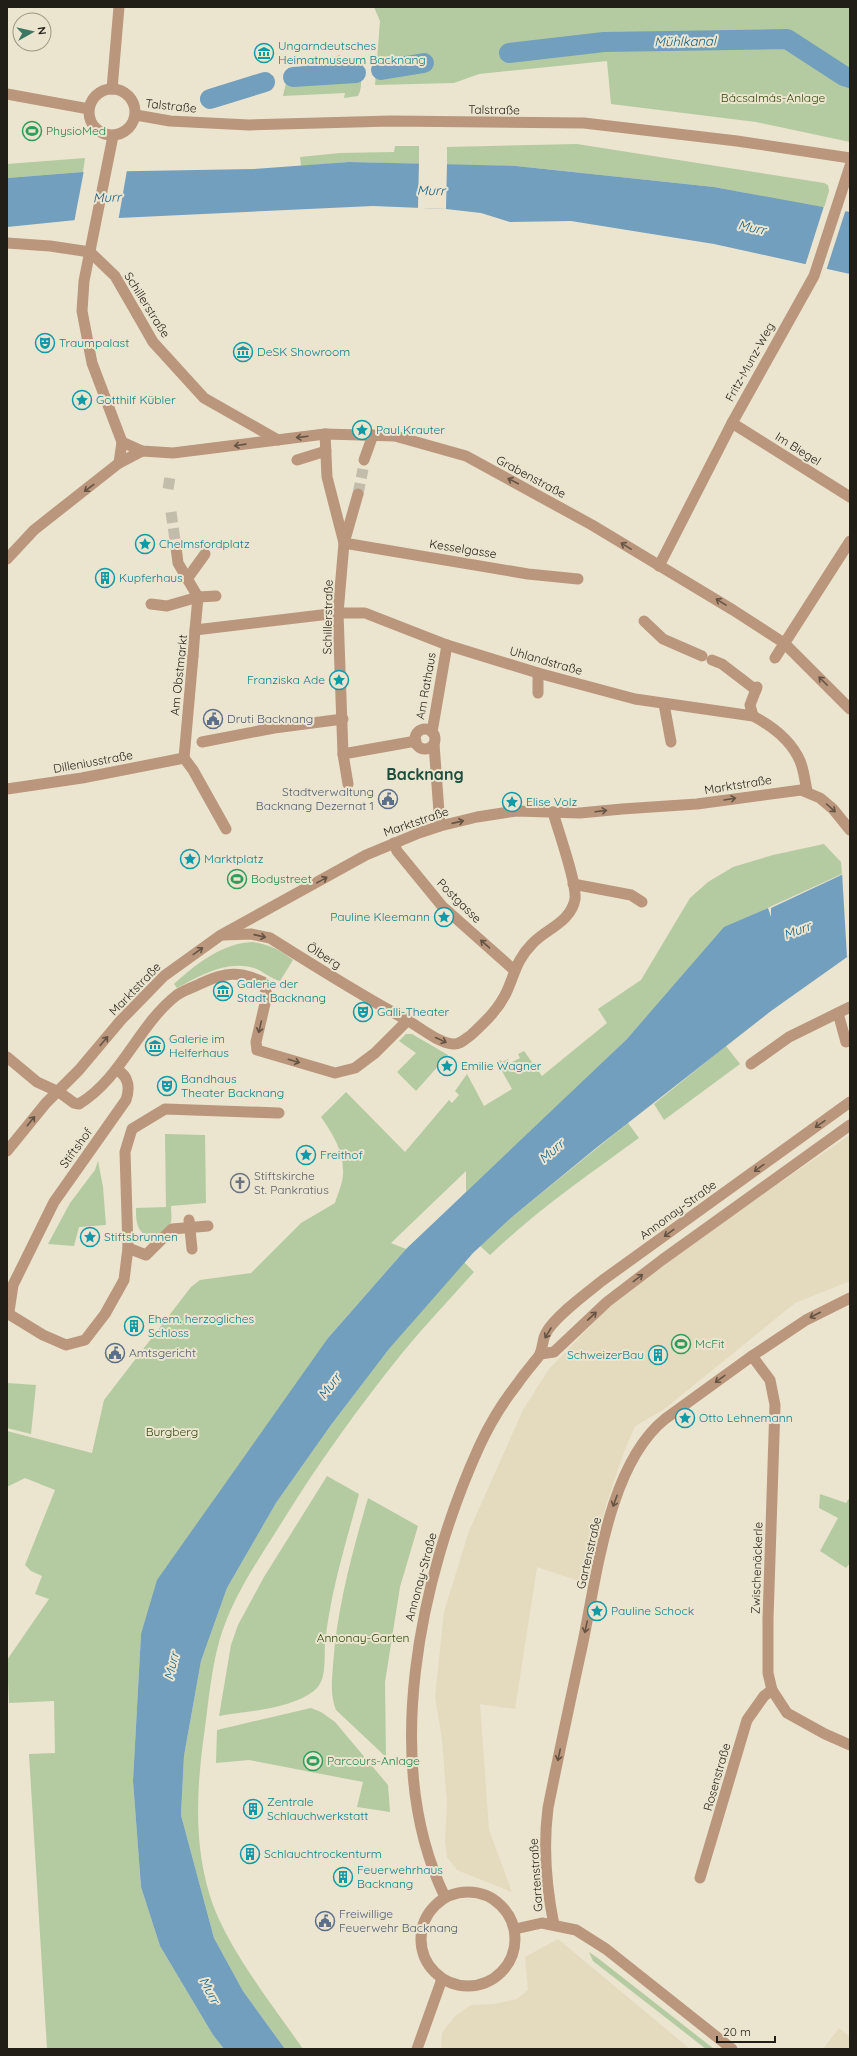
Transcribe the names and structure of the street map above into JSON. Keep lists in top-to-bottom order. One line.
{"streets":{"street":["Talstraße","Schillerstraße","Fritz-Munz-Weg","Im Biegel","Grabenstraße","Kesselgasse","Uhlandstraße","Am Obstmarkt","Am Rathaus","Dilleniusstraße","Marktstraße","Postgasse","Ölberg","Stiftshof","Annonay-Straße","Gartenstraße","Zwischenäckerle","Rosenstraße"]},"crossings":[["Schillerstraße","Grabenstraße"],["Schillerstraße","Kesselgasse"],["Schillerstraße","Uhlandstraße"],["Schillerstraße","Am Obstmarkt"],["Fritz-Munz-Weg","Im Biegel"],["Fritz-Munz-Weg","Grabenstraße"],["Uhlandstraße","Am Obstmarkt"],["Uhlandstraße","Am Rathaus"],["Uhlandstraße","Marktstraße"],["Am Obstmarkt","Dilleniusstraße"],["Am Rathaus","Marktstraße"],["Marktstraße","Postgasse"],["Marktstraße","Ölberg"],["Postgasse","Ölberg"],["Annonay-Straße","Gartenstraße"],["Gartenstraße","Zwischenäckerle"],["Zwischenäckerle","Rosenstraße"]],"one_way":["Grabenstraße","Marktstraße","Postgasse","Ölberg","Gartenstraße"],"districts":["Backnang"],"water":["Mühlkanal","Murr"],"parks":["Bácsalmás-Anlage","Burgberg","Annonay-Garten"],"places":{"museum":["Ungarndeutsches Heimatmuseum Backnang","DeSK Showroom","Galerie der Stadt Backnang","Galerie im Helferhaus"],"sports":["PhysioMed","Bodystreet","McFit","Parcours-Anlage"],"theatre":["Traumpalast","Galli-Theater","Bandhaus Theater Backnang"],"place":["Gotthilf Kübler","Paul Krauter","Chelmsfordplatz","Franziska Ade","Elise Volz","Marktplatz","Pauline Kleemann","Emilie Wagner","Freithof","Stiftsbrunnen","Otto Lehnemann","Pauline Schock"],"building":["Kupferhaus","Ehem. herzogliches Schloss","SchweizerBau","Zentrale Schlauchwerkstatt","Schlauchtrockenturm","Feuerwehrhaus Backnang"],"public building":["Druti Backnang","Stadtverwaltung Backnang Dezernat 1","Amtsgericht","Freiwillige Feuerwehr Backnang"],"church":["Stiftskirche St. Pankratius"]},"scale_bar":"20 m","north":"right"}
